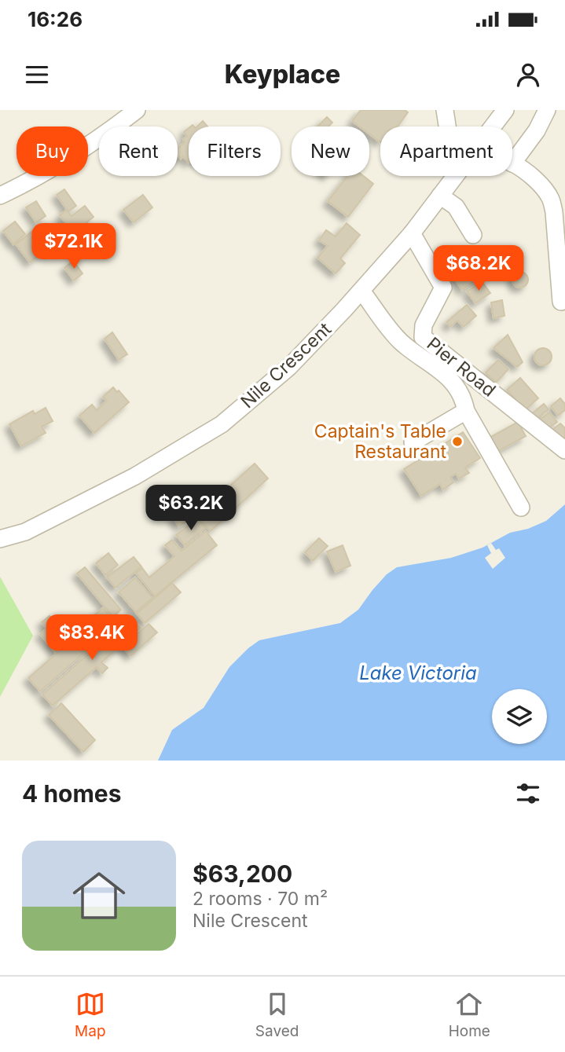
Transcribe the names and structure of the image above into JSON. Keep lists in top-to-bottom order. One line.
{"streets":{"street":["Nile Crescent","Pier Road"]},"crossings":[["Nile Crescent","Pier Road"]],"water":["Lake Victoria"],"places":["Captain's Table Restaurant"],"page":{"status":"16:26","header":"Keyplace","chip":["Buy","Rent","Filters","New","Apartment"],"price":["$72.1K","$68.2K","$63.2K","$83.4K"],"heading":"4 homes","list":[{"name":"$63,200","note":"2 rooms · 70 m² · Nile Crescent"}],"tabs":["Map","Saved","Home"]}}
